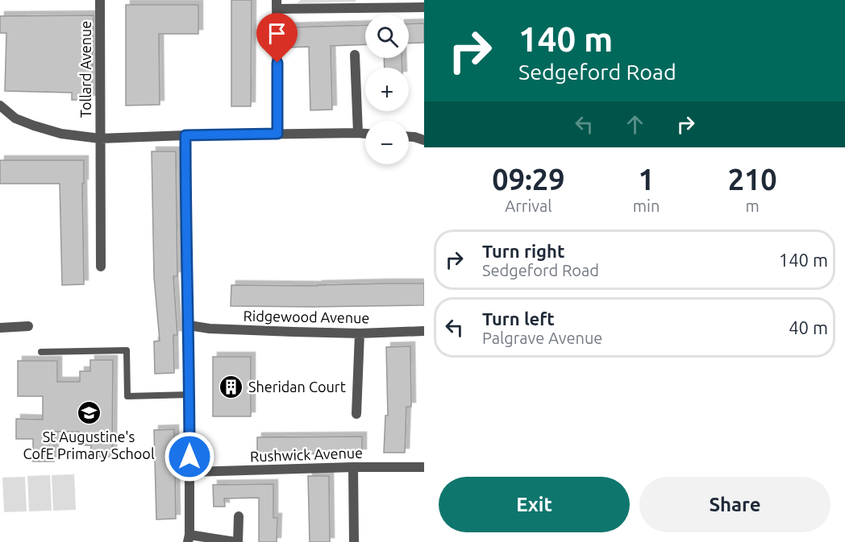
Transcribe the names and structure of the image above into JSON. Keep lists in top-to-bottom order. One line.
{"streets":{"street":["Tollard Avenue","Ridgewood Avenue","Rushwick Avenue"]},"places":{"building":["Sheridan Court"],"school or university":["St Augustine's CofE Primary School"]},"page":{"turn":["140 m","Sedgeford Road"],"map_buttons":["+","−"],"eta":["09:29","Arrival","1","min","210","m"],"list":[{"name":"Turn right","note":"Sedgeford Road","value":"140 m"},{"name":"Turn left","note":"Palgrave Avenue","value":"40 m"}],"buttons":["Exit","Share"]}}
